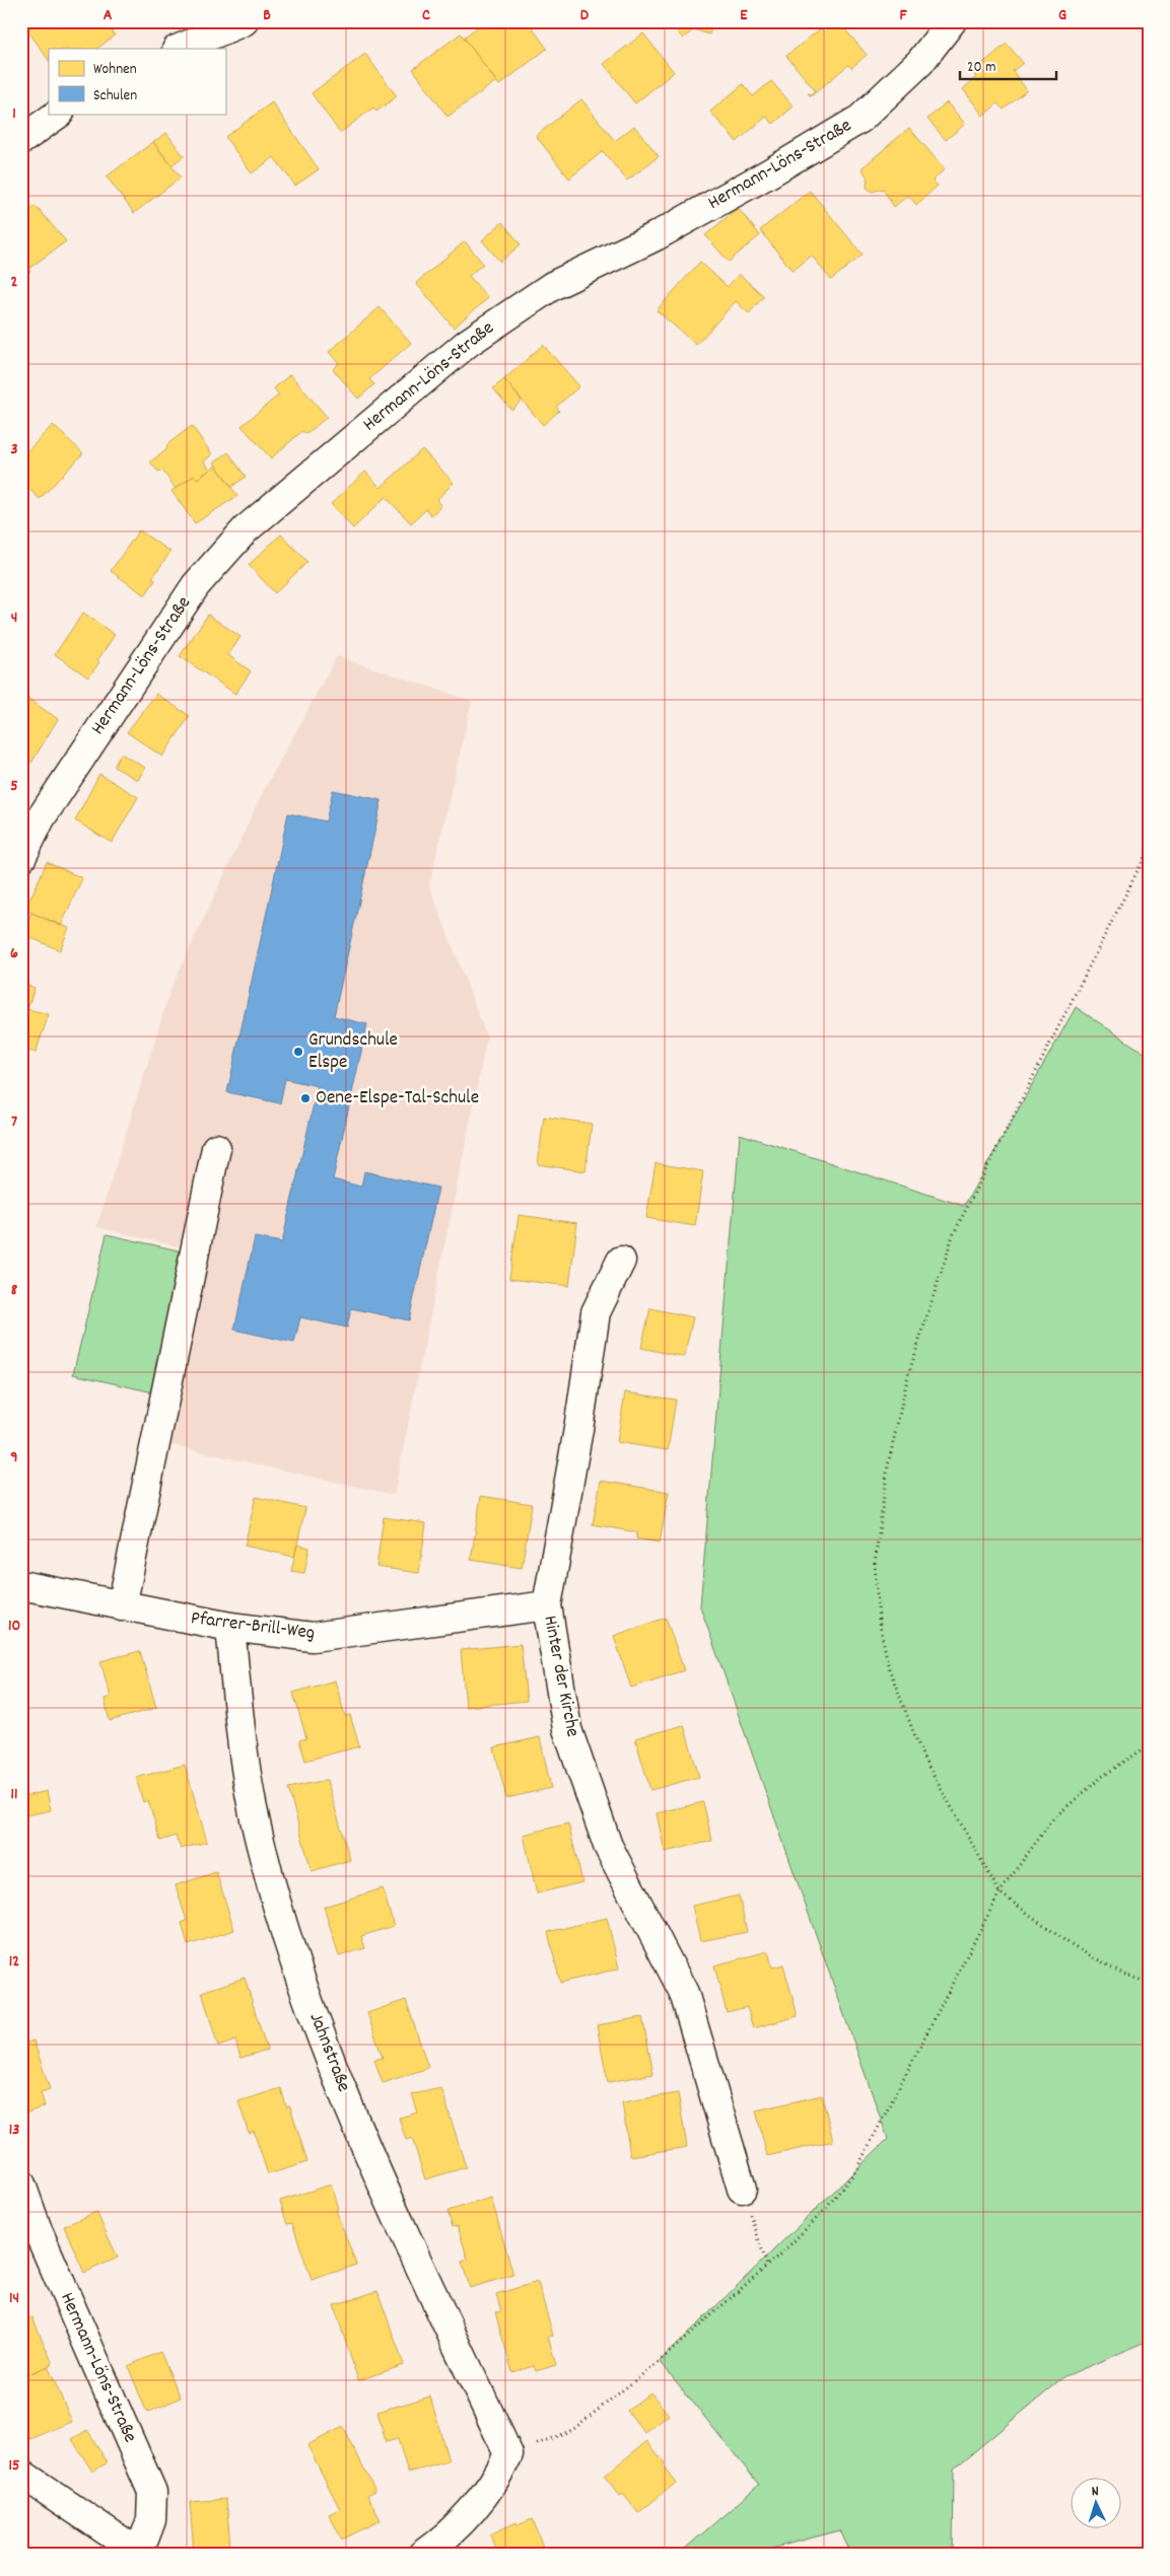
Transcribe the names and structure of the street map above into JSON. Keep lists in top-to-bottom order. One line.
{"streets":{"street":["Hermann-Löns-Straße","Pfarrer-Brill-Weg","Hinter der Kirche","Jahnstraße"]},"crossings":[["Pfarrer-Brill-Weg","Hinter der Kirche"],["Pfarrer-Brill-Weg","Jahnstraße"]],"places":["Grundschule Elspe","Oene-Elspe-Tal-Schule"],"legend":["Wohnen","Schulen"],"scale_bar":"20 m","north":"top","grid":{"columns":["A","B","C","D","E","F","G"],"rows":["1","2","3","4","5","6","7","8","9","10","11","12","13","14","15"]}}
